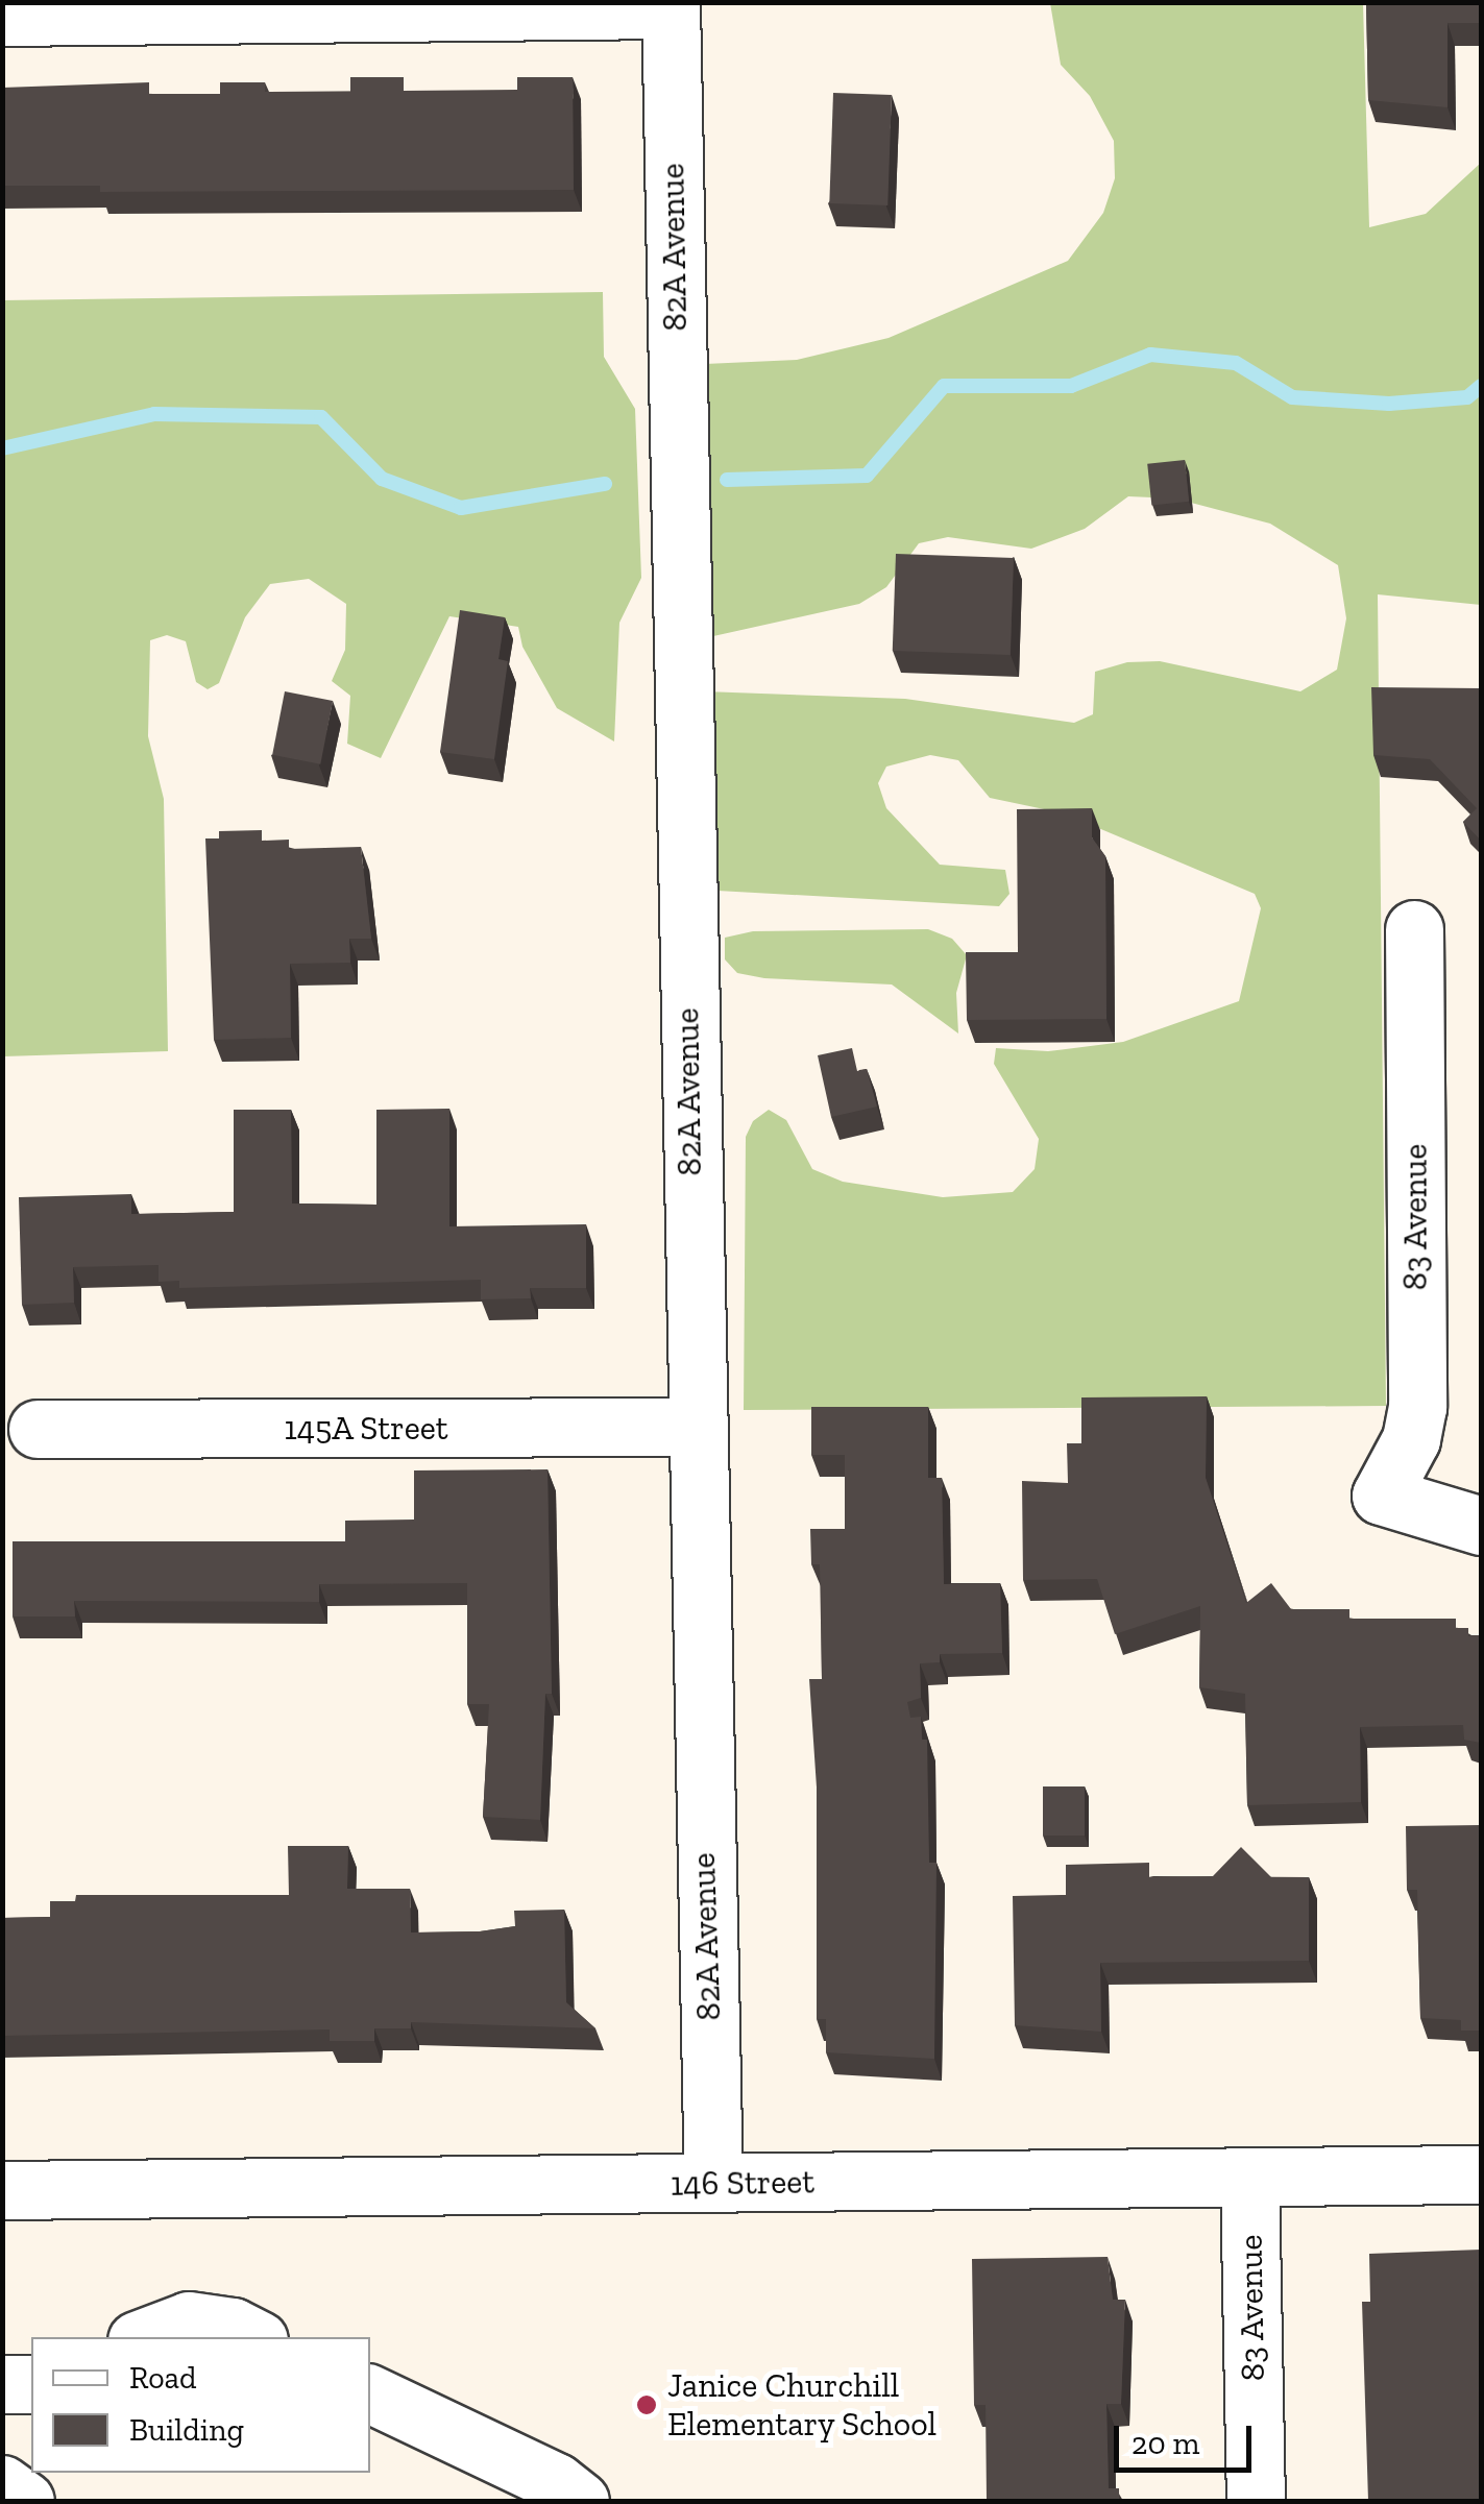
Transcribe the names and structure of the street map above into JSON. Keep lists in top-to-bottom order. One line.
{"streets":{"street":["82A Avenue","83 Avenue","145A Street","146 Street"]},"crossings":[["82A Avenue","145A Street"],["82A Avenue","146 Street"],["83 Avenue","146 Street"]],"places":["Janice Churchill Elementary School"],"legend":["Road","Building"],"scale_bar":"20 m"}
